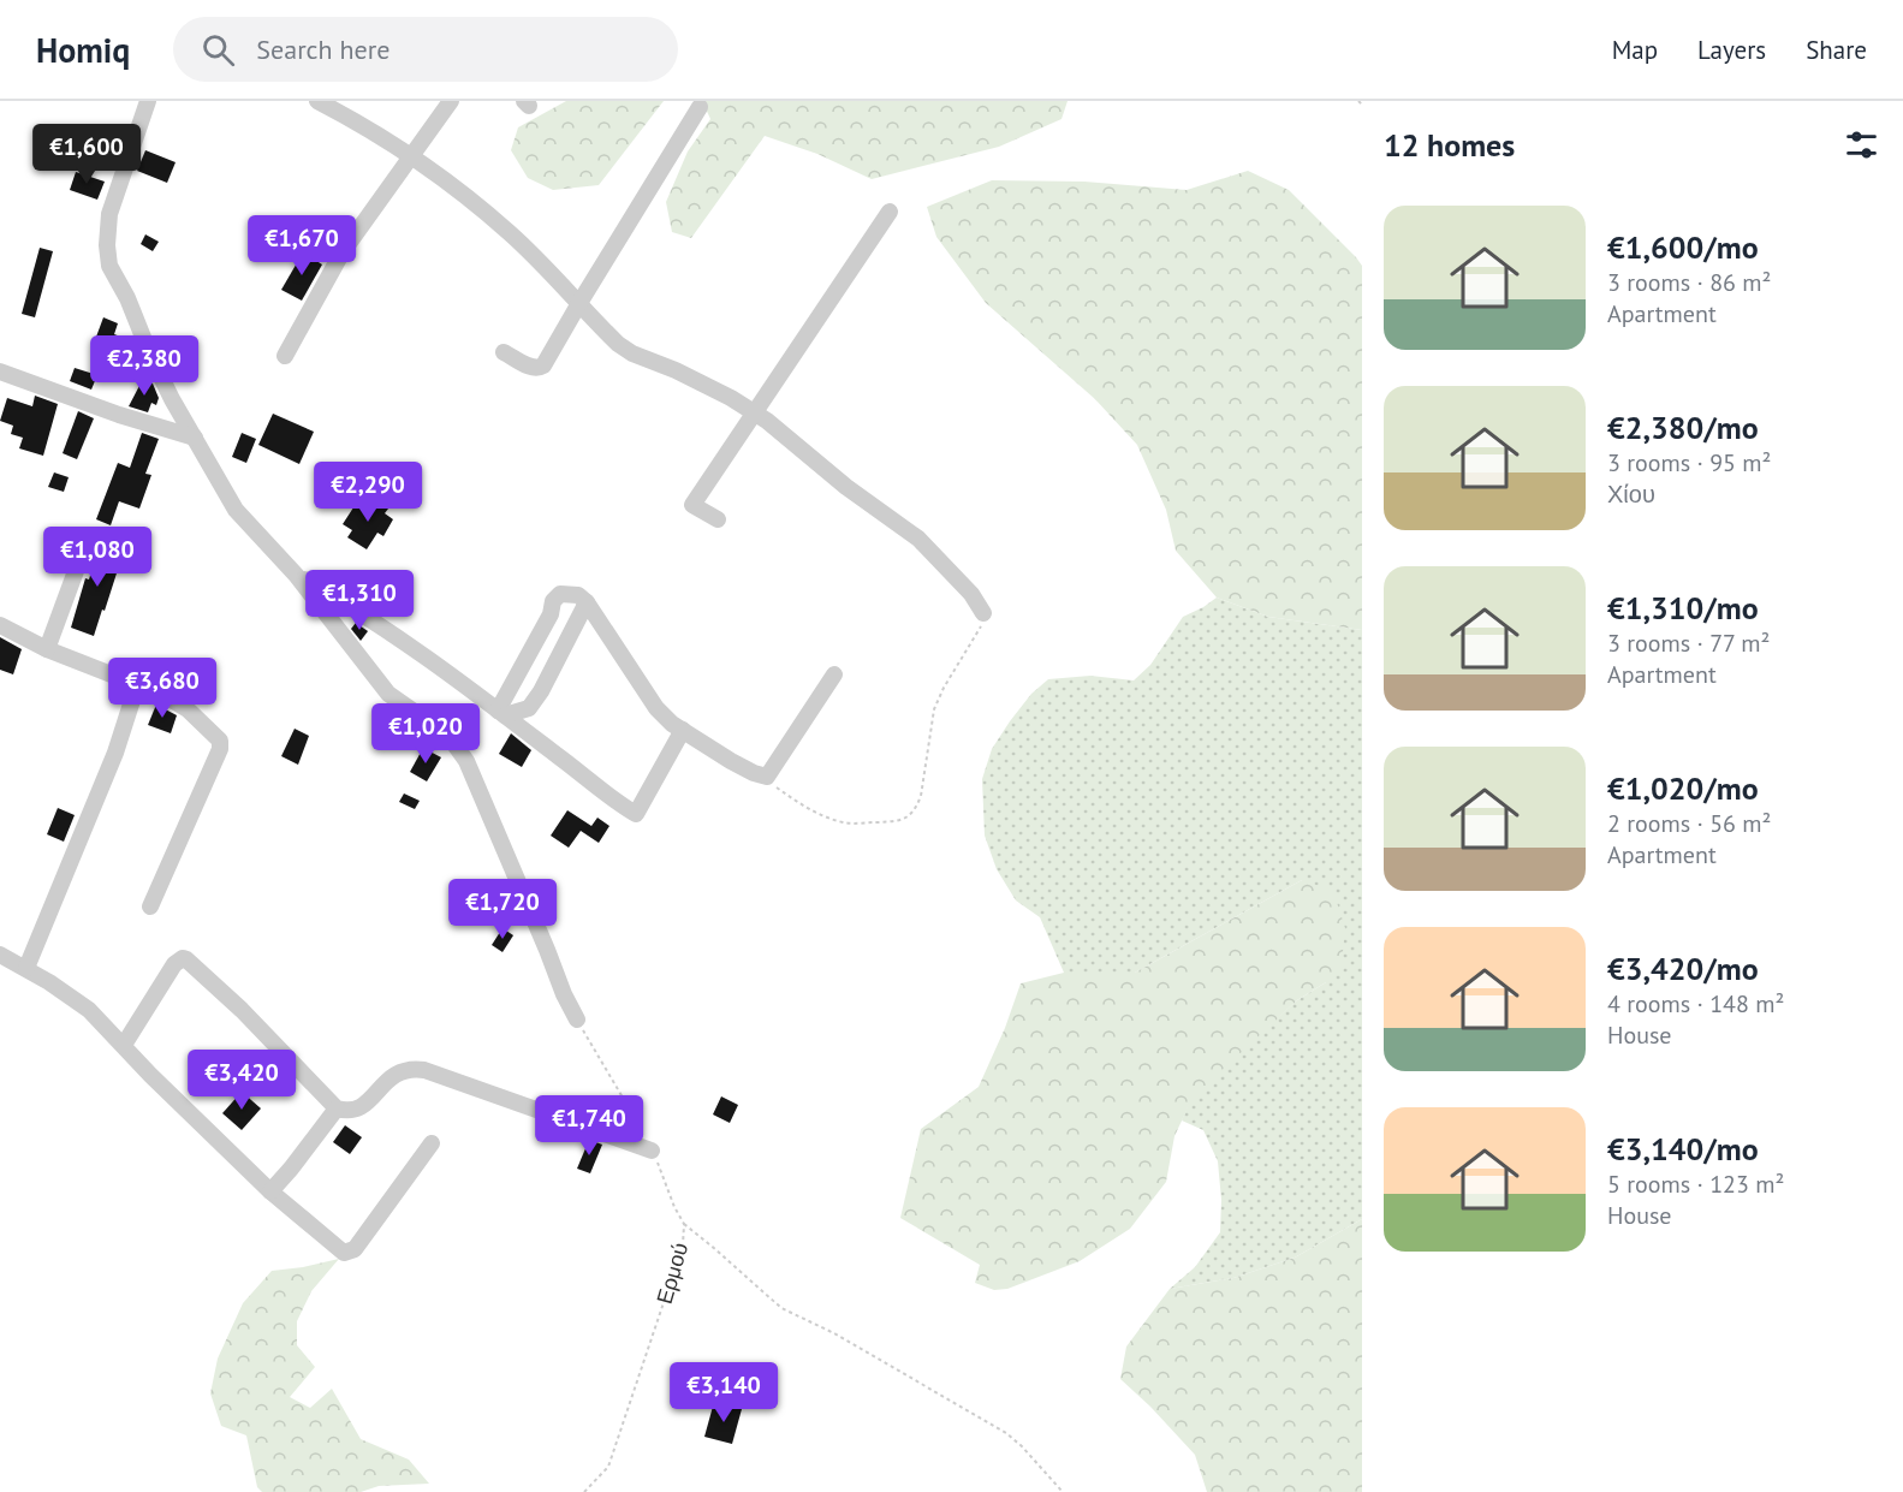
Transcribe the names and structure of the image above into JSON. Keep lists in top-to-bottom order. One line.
{"streets":{"path":["Ερμού"]},"page":{"header":"Homiq","search":"Search here","nav":["Map","Layers","Share"],"heading":"12 homes","price":["€1,600","€1,670","€2,380","€2,290","€1,080","€1,310","€3,680","€1,020","€1,720","€3,420","€1,740","€3,140"],"list":[{"name":"€1,600/mo","note":"3 rooms · 86 m² · Apartment"},{"name":"€2,380/mo","note":"3 rooms · 95 m² · Χίου"},{"name":"€1,310/mo","note":"3 rooms · 77 m² · Apartment"},{"name":"€1,020/mo","note":"2 rooms · 56 m² · Apartment"},{"name":"€3,420/mo","note":"4 rooms · 148 m² · House"},{"name":"€3,140/mo","note":"5 rooms · 123 m² · House"}]}}
